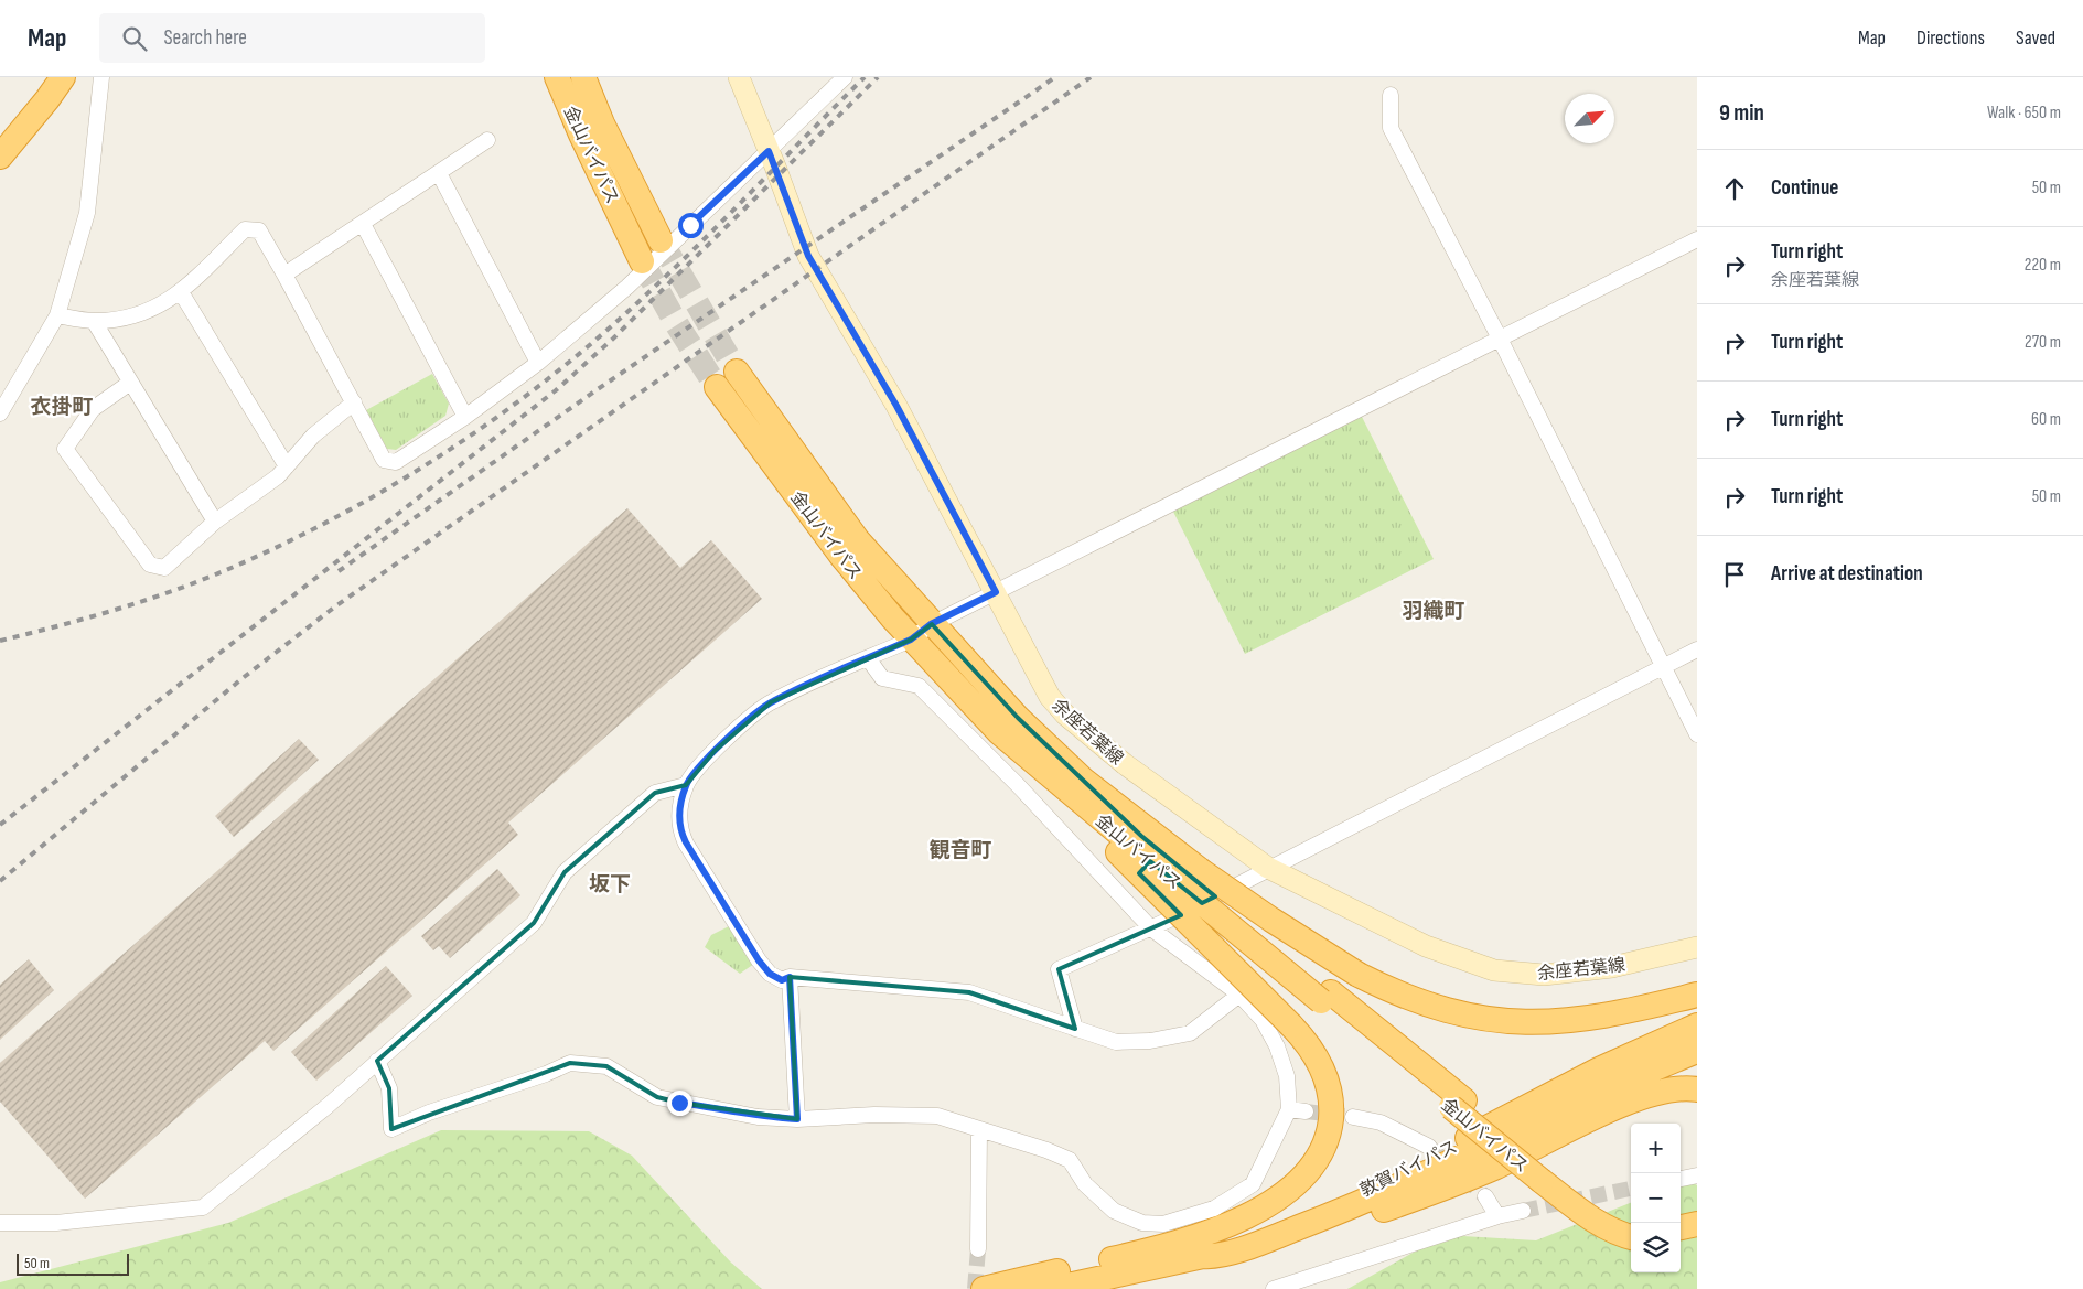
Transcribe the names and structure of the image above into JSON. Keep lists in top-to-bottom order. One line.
{"streets":{"highway":["金山バイパス","敦賀バイパス"],"main road":["余座若葉線"]},"districts":["衣掛町","羽織町","観音町","坂下"],"scale_bar":"50 m","north":"top right","page":{"header":"Map","search":"Search here","nav":["Map","Directions","Saved"],"heading":["9 min","Walk · 650 m"],"list":[["Continue","50 m"],["Turn right","余座若葉線","220 m"],["Turn right","270 m"],["Turn right","60 m"],["Turn right","50 m"],"Arrive at destination"],"map_buttons":["+","−"],"scale":"50 m"}}
